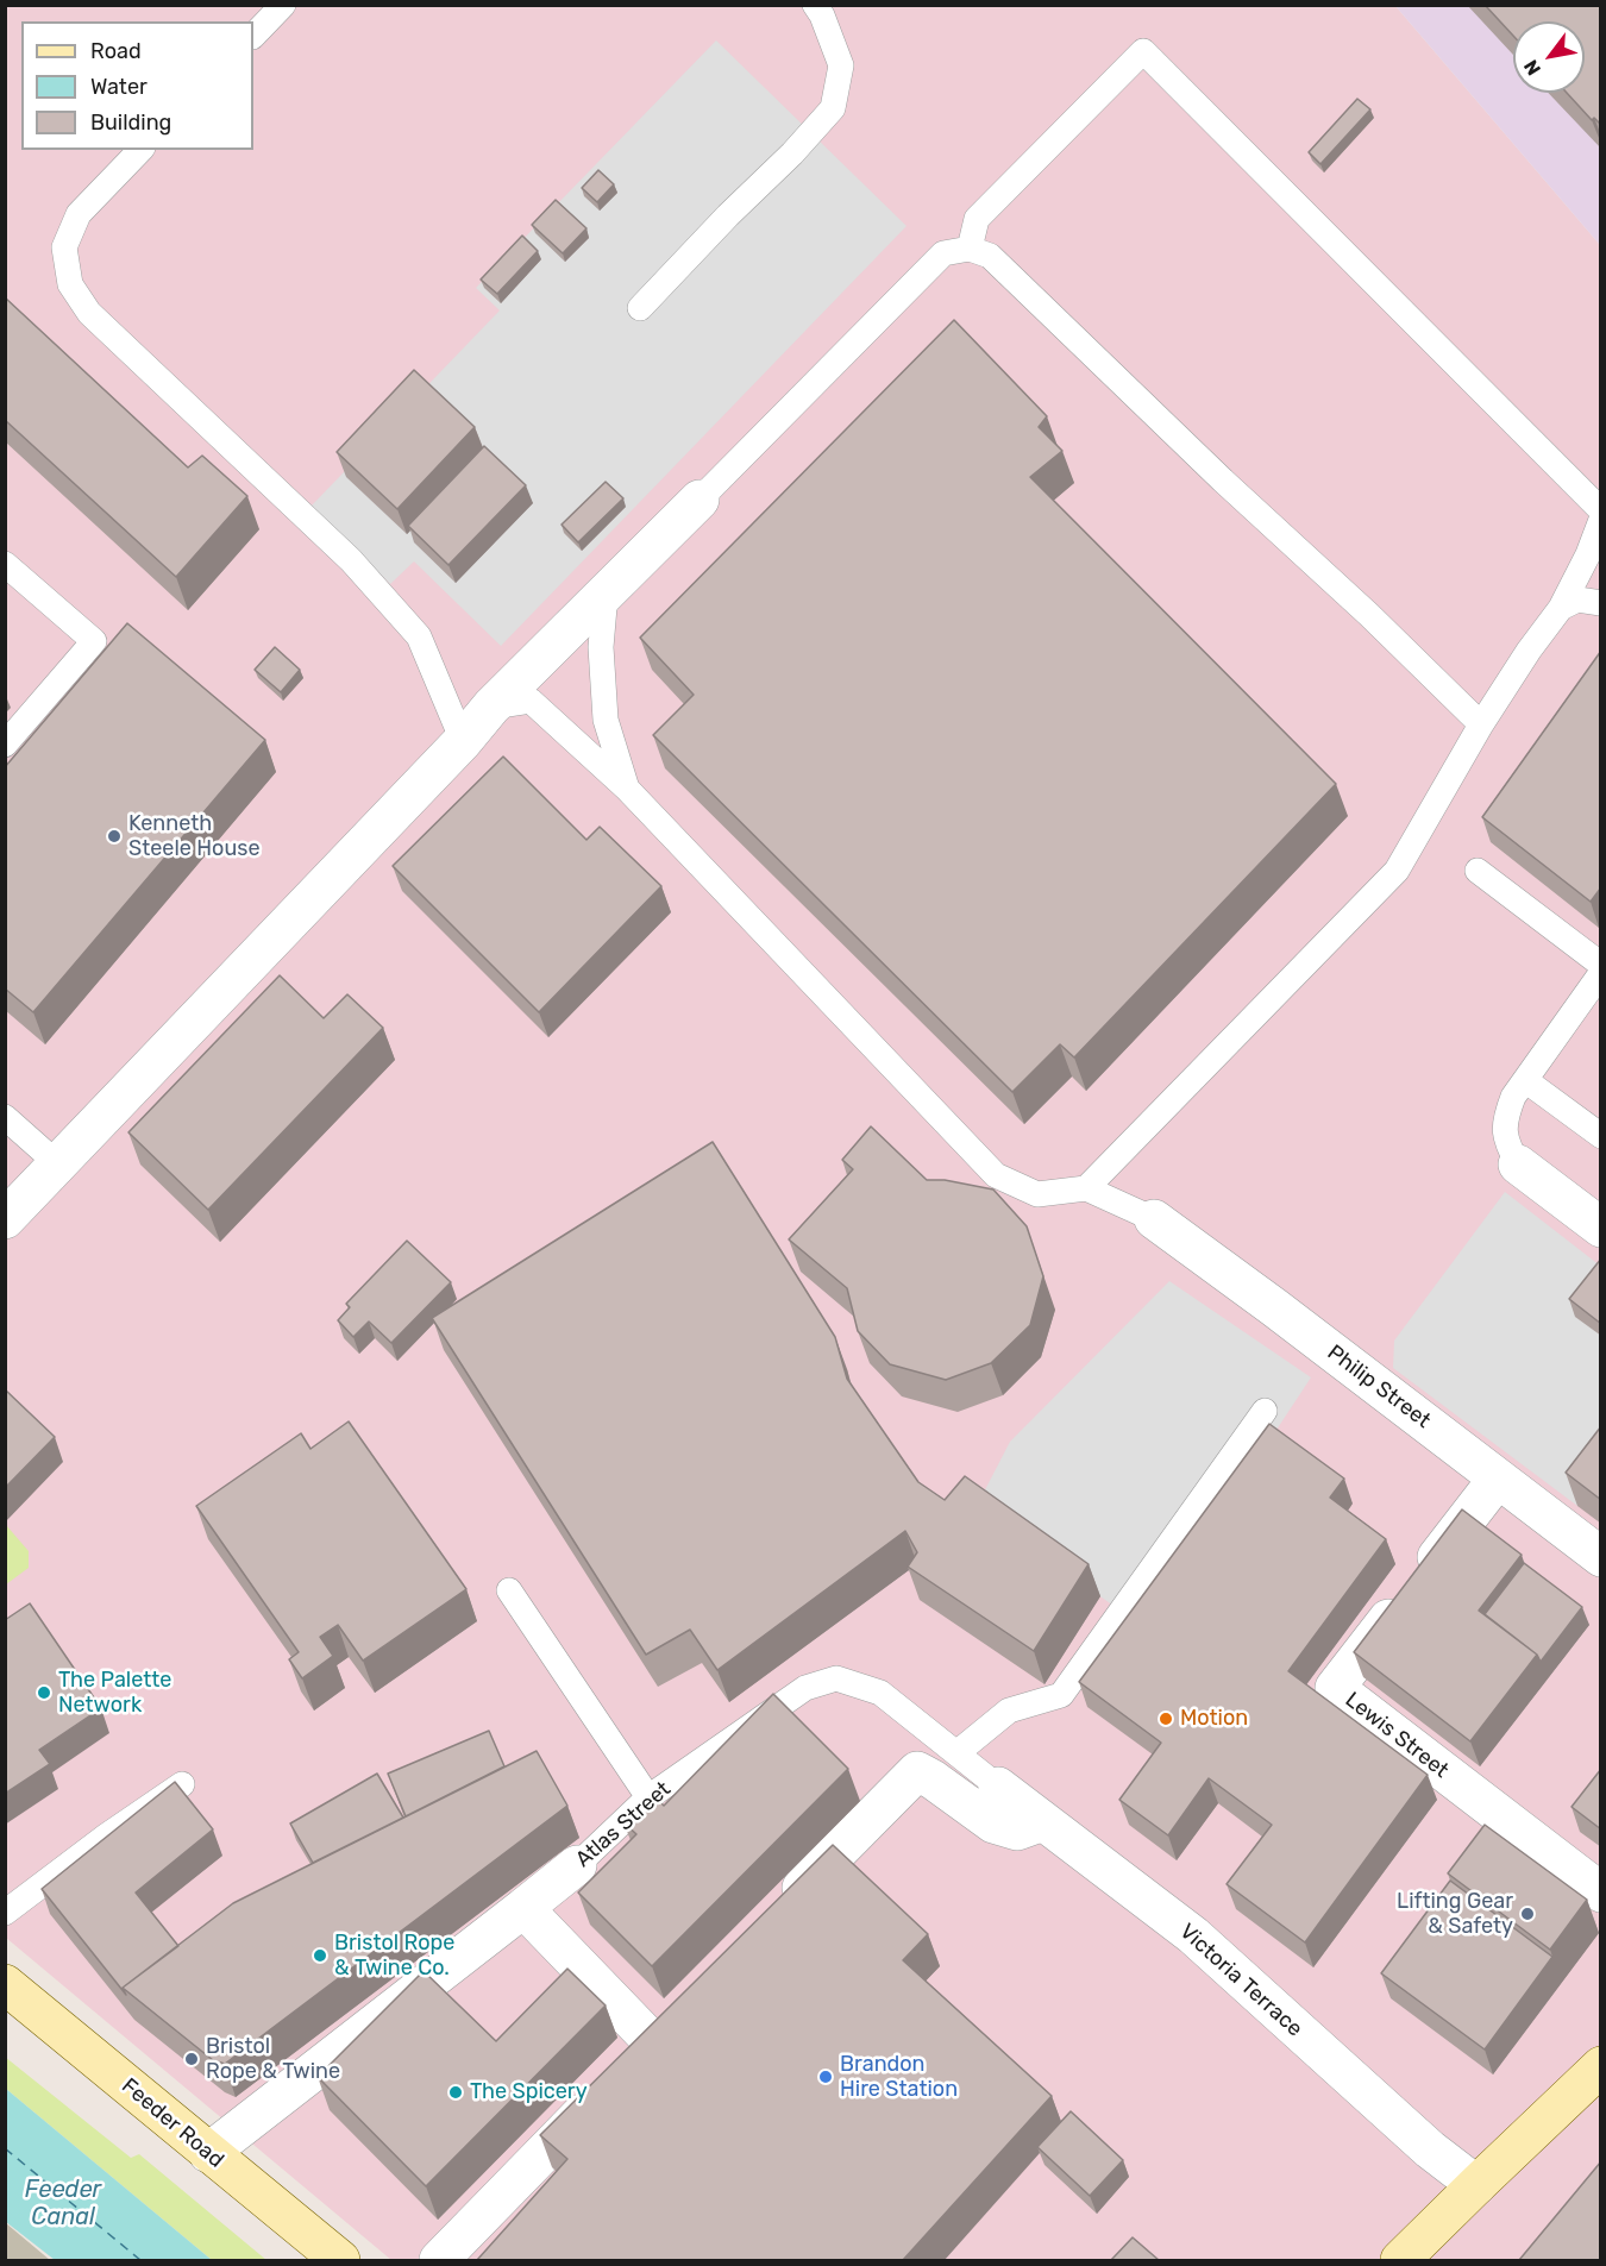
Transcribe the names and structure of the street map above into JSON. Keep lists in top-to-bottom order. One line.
{"streets":{"street":["Philip Street","Lewis Street","Atlas Street","Victoria Terrace","Feeder Road"]},"crossings":[["Philip Street","Lewis Street"],["Atlas Street","Victoria Terrace"],["Atlas Street","Feeder Road"]],"water":["Feeder Canal"],"places":["Kenneth Steele House","The Palette Network","Motion","Lifting Gear & Safety","Bristol Rope & Twine Co.","Bristol Rope & Twine","Brandon Hire Station","The Spicery"],"legend":["Road","Water","Building"],"north":"bottom left"}
